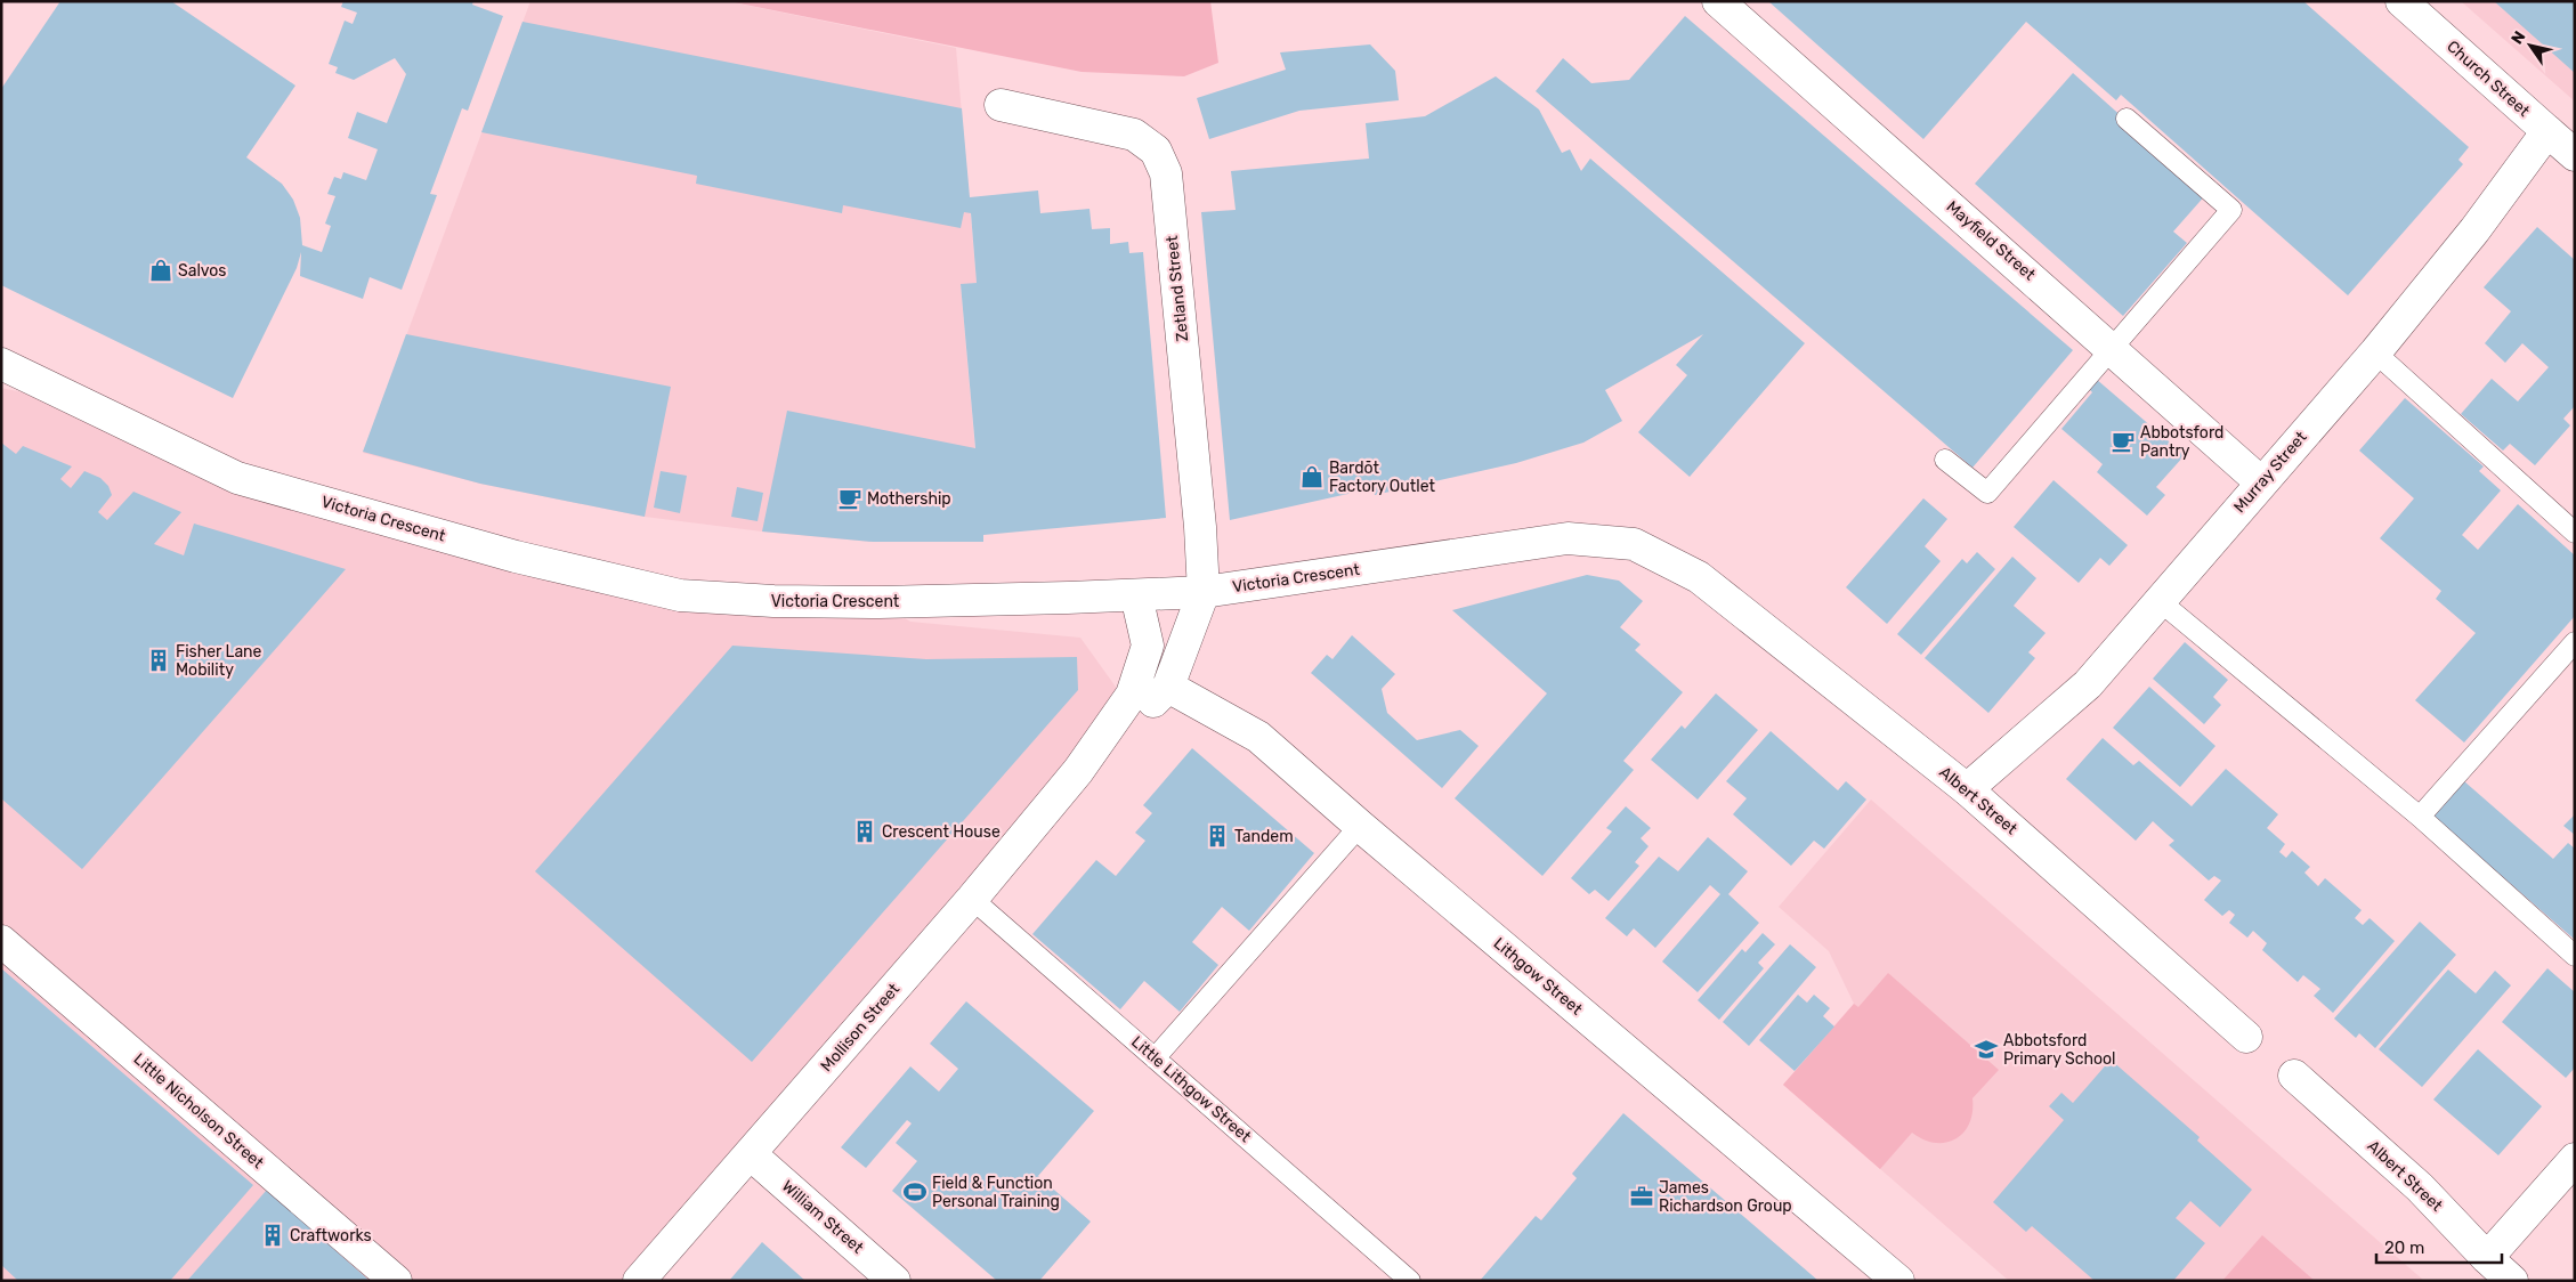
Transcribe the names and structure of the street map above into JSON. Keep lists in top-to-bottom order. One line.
{"streets":{"street":["Church Street","Mayfield Street","Zetland Street","Murray Street","Victoria Crescent","Albert Street","Lithgow Street","Mollison Street","Little Nicholson Street","William Street"],"lane":["Little Lithgow Street"]},"crossings":[["Church Street","Murray Street"],["Mayfield Street","Murray Street"],["Zetland Street","Victoria Crescent"],["Zetland Street","Mollison Street"],["Murray Street","Albert Street"],["Victoria Crescent","Albert Street"],["Victoria Crescent","Mollison Street"],["Lithgow Street","Mollison Street"],["Mollison Street","Little Lithgow Street"],["Mollison Street","William Street"]],"places":{"shop":["Salvos","Bardōt Factory Outlet"],"cafe":["Abbotsford Pantry","Mothership"],"building":["Fisher Lane Mobility","Crescent House","Tandem","Craftworks"],"school or university":["Abbotsford Primary School"],"sports":["Field & Function Personal Training"],"office":["James Richardson Group"]},"scale_bar":"20 m","north":"top left"}
